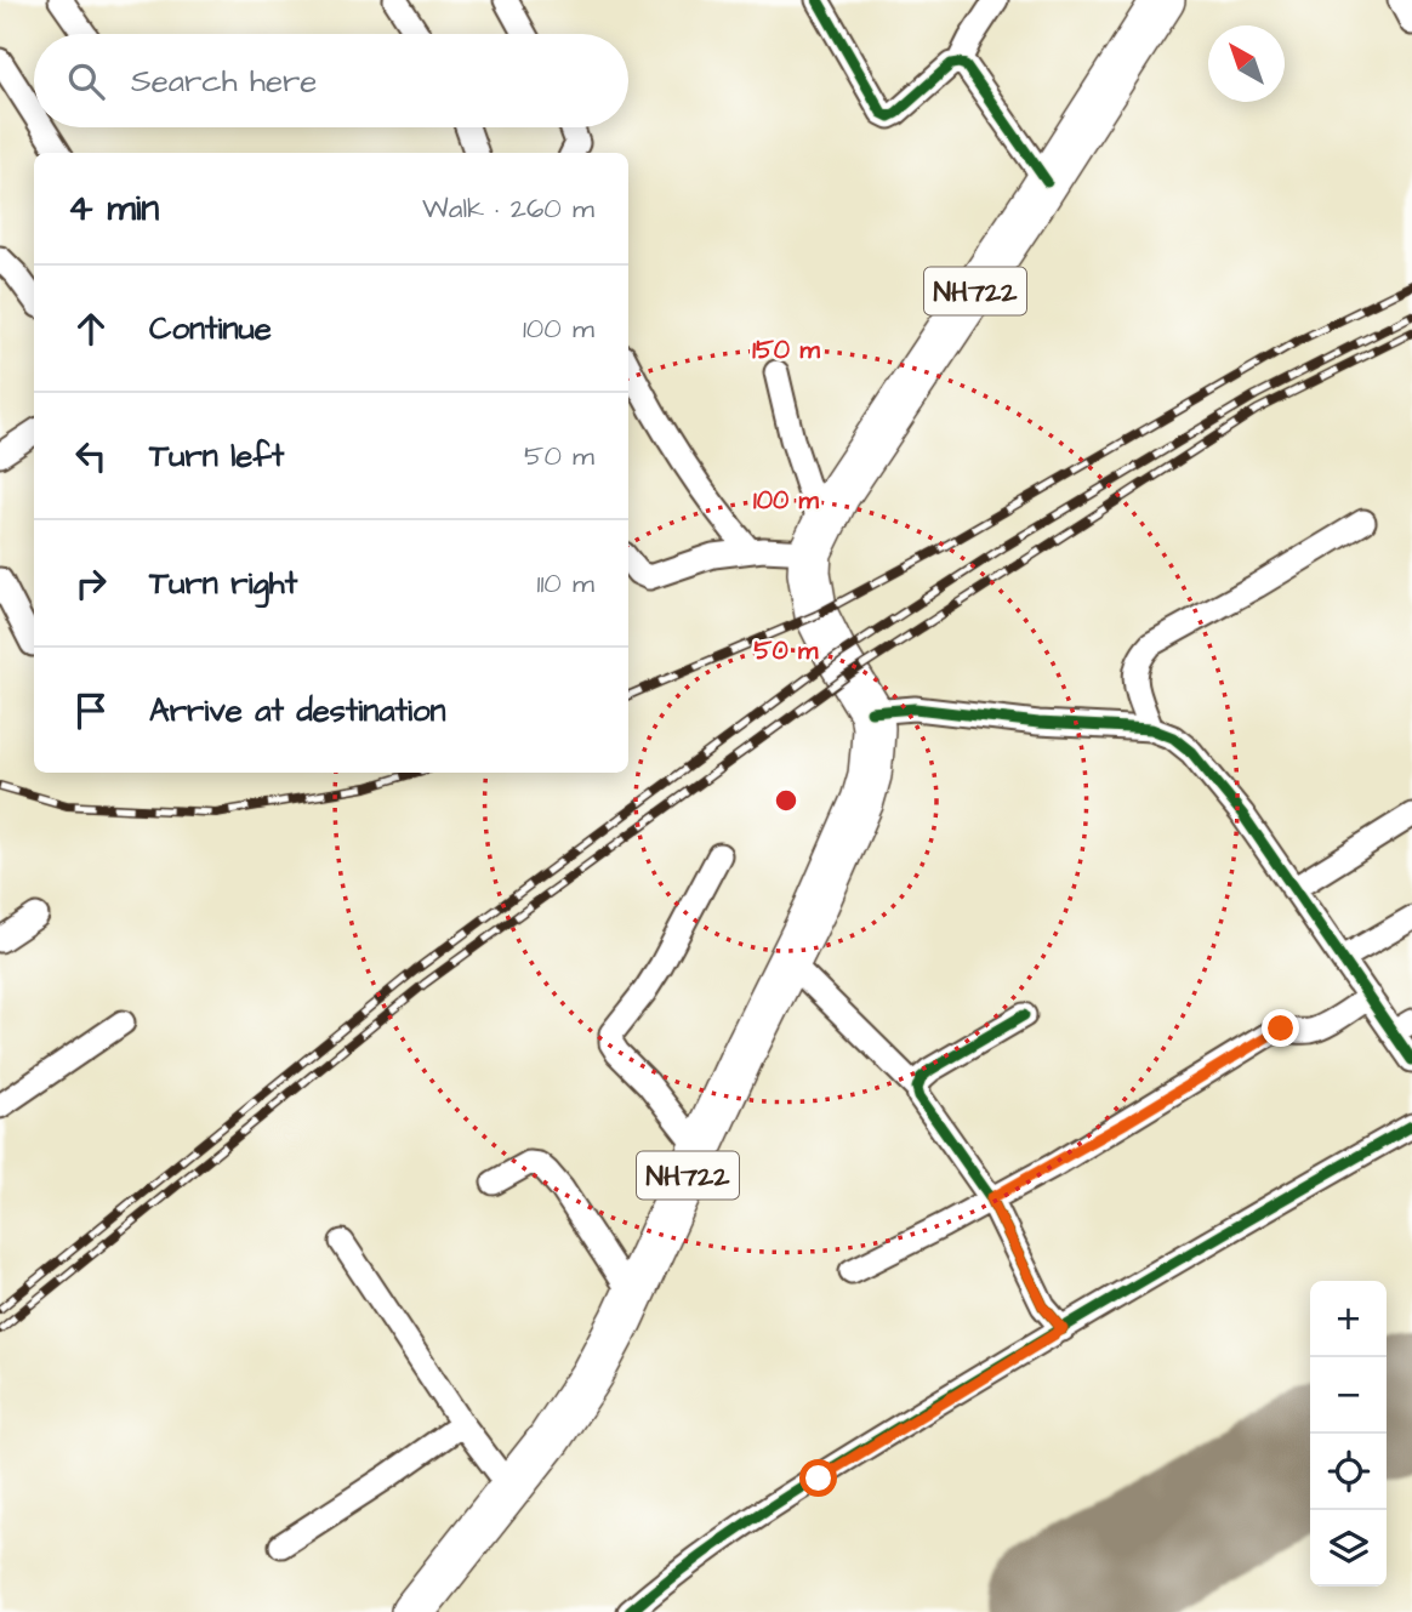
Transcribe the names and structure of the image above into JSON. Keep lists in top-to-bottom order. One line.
{"streets":{"highway":["NH722"]},"north":"top left","page":{"search":"Search here","heading":["4 min","Walk · 260 m"],"list":[["Continue","100 m"],["Turn left","50 m"],["Turn right","110 m"],"Arrive at destination"],"map_buttons":["+","−"]},"rings":["150 m","100 m","50 m"]}
